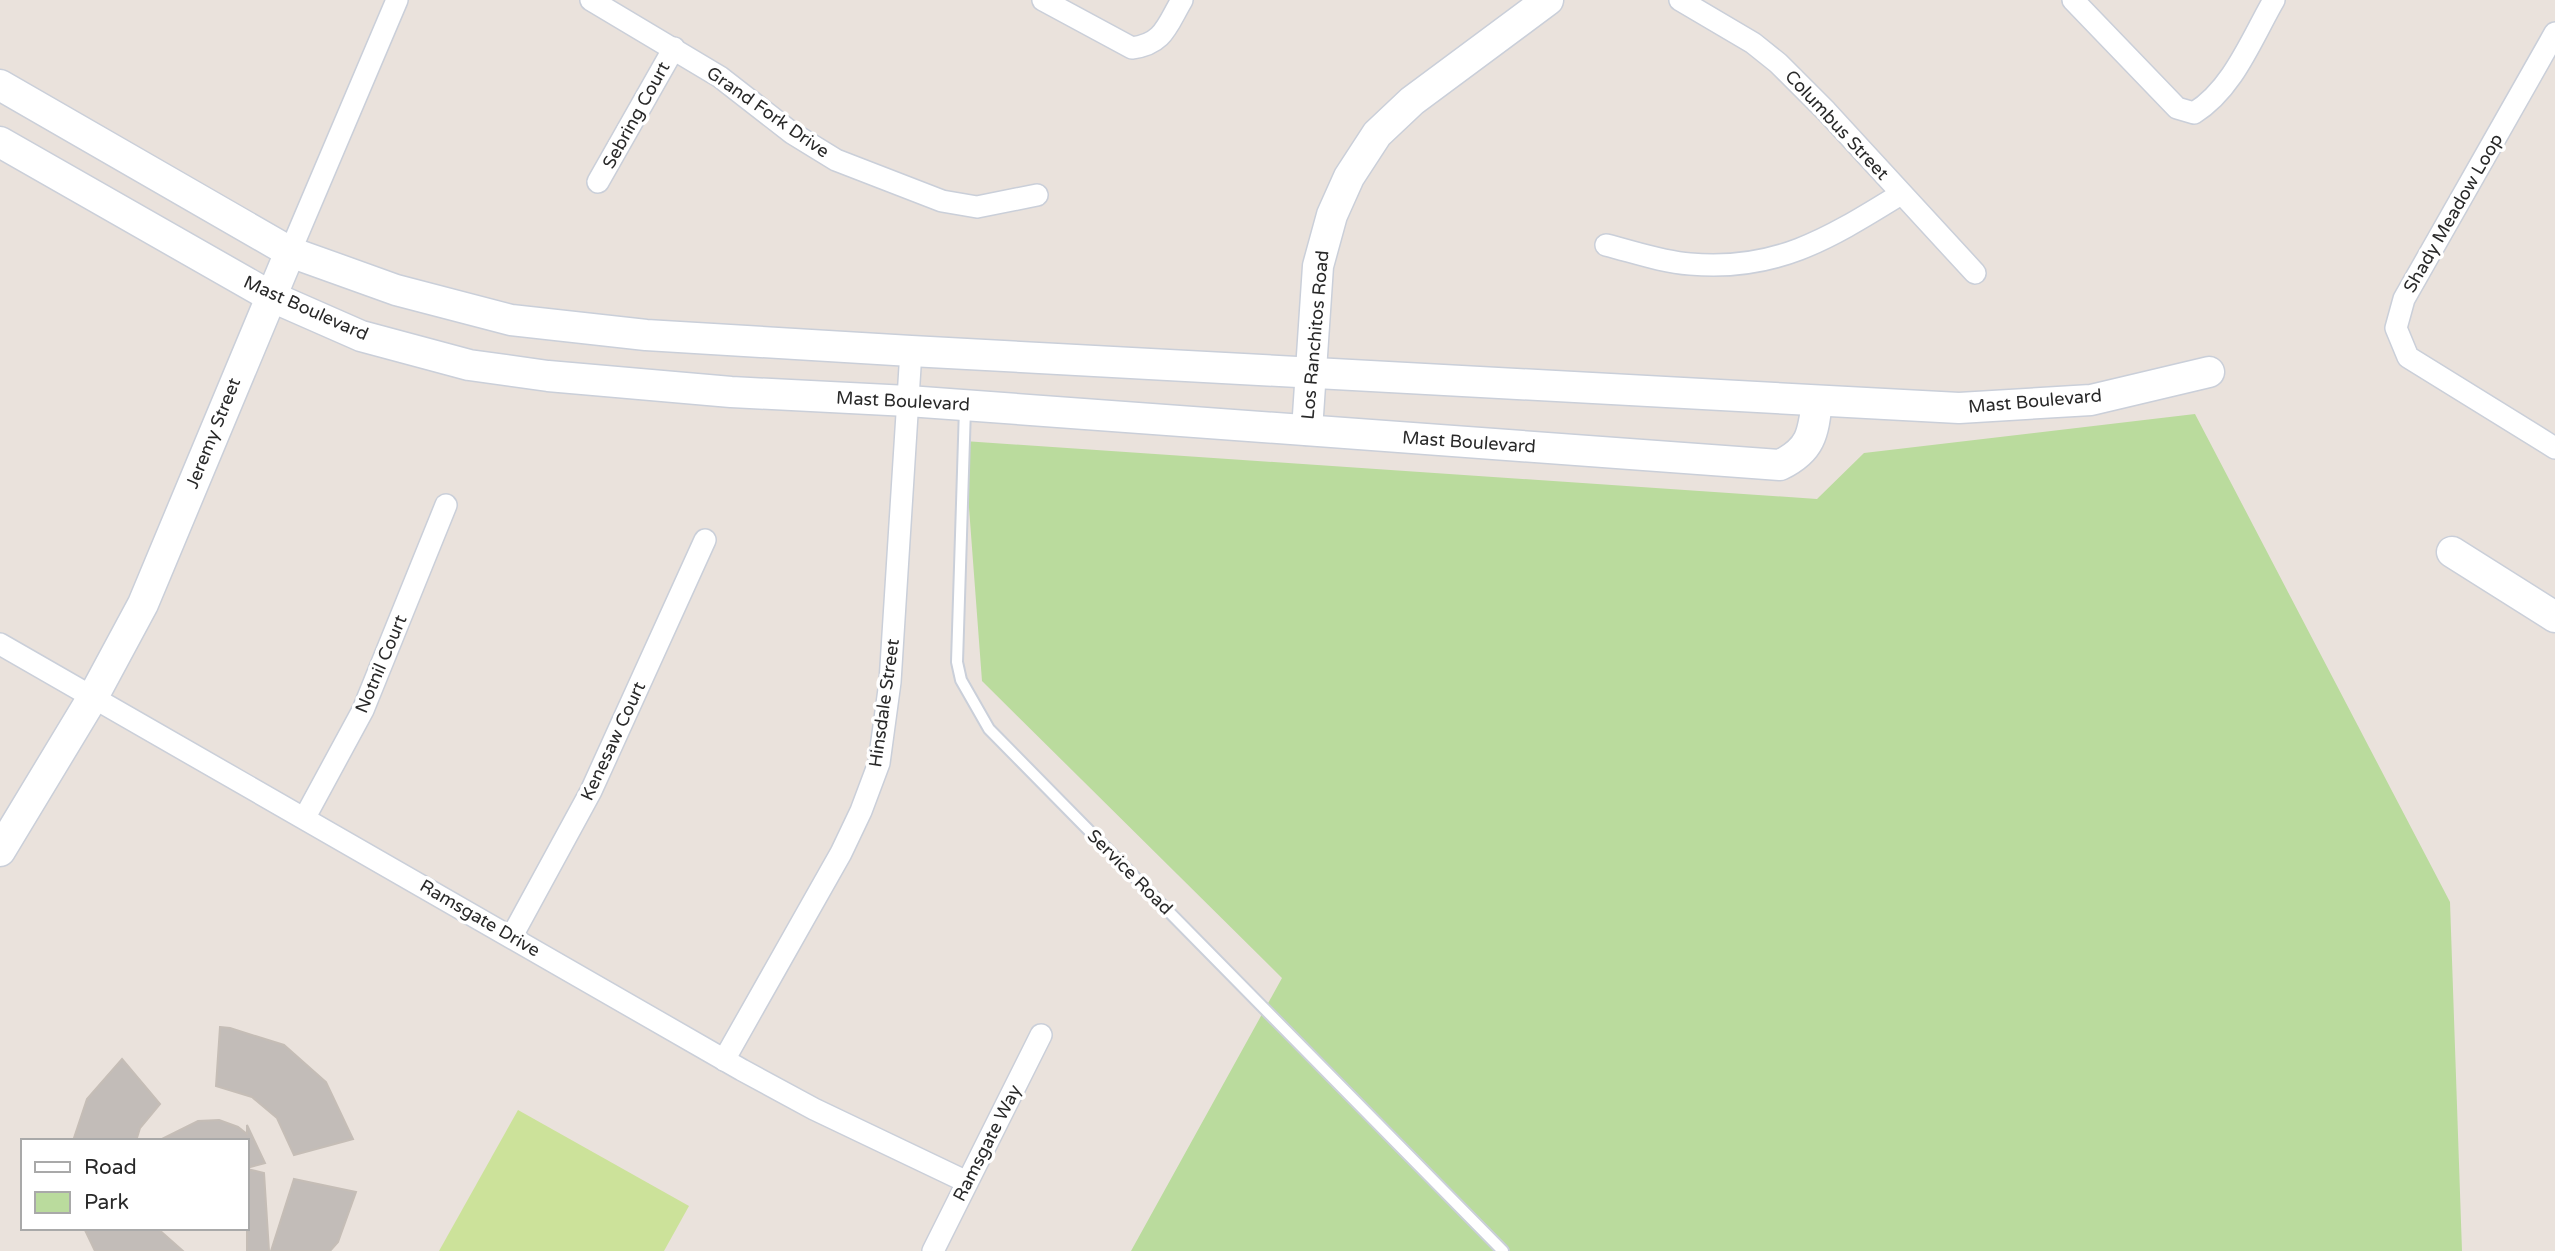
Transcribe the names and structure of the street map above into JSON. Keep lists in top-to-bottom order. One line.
{"streets":{"street":["Grand Fork Drive","Sebring Court","Columbus Street","Shady Meadow Loop","Mast Boulevard","Los Ranchitos Road","Jeremy Street","Notnil Court","Hinsdale Street","Kenesaw Court","Ramsgate Drive","Ramsgate Way"],"lane":["Service Road"]},"crossings":[["Grand Fork Drive","Sebring Court"],["Mast Boulevard","Los Ranchitos Road"],["Mast Boulevard","Jeremy Street"],["Mast Boulevard","Hinsdale Street"],["Mast Boulevard","Service Road"],["Jeremy Street","Ramsgate Drive"],["Notnil Court","Ramsgate Drive"],["Hinsdale Street","Ramsgate Drive"],["Kenesaw Court","Ramsgate Drive"],["Ramsgate Drive","Ramsgate Way"]],"legend":["Road","Park"]}
